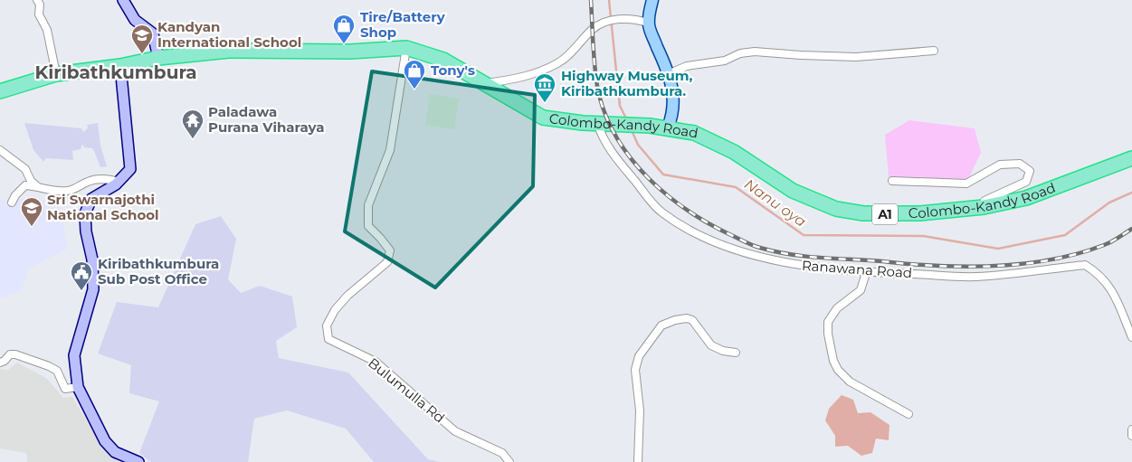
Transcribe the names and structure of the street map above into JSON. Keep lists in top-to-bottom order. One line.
{"streets":{"highway":["Colombo-Kandy Road","A1"],"street":["Ranawana Road","Bulumulla Rd"]},"crossings":[["Colombo-Kandy Road","Ranawana Road"],["Colombo-Kandy Road","Bulumulla Rd"]],"districts":["Kiribathkumbura"],"water":["Nanu oya"],"places":{"shop":["Tire/Battery Shop","Tony's"],"school or university":["Kandyan International School","Sri Swarnajothi National School"],"museum":["Highway Museum, Kiribathkumbura."],"temple":["Paladawa Purana Viharaya"],"public building":["Kiribathkumbura Sub Post Office"]}}
